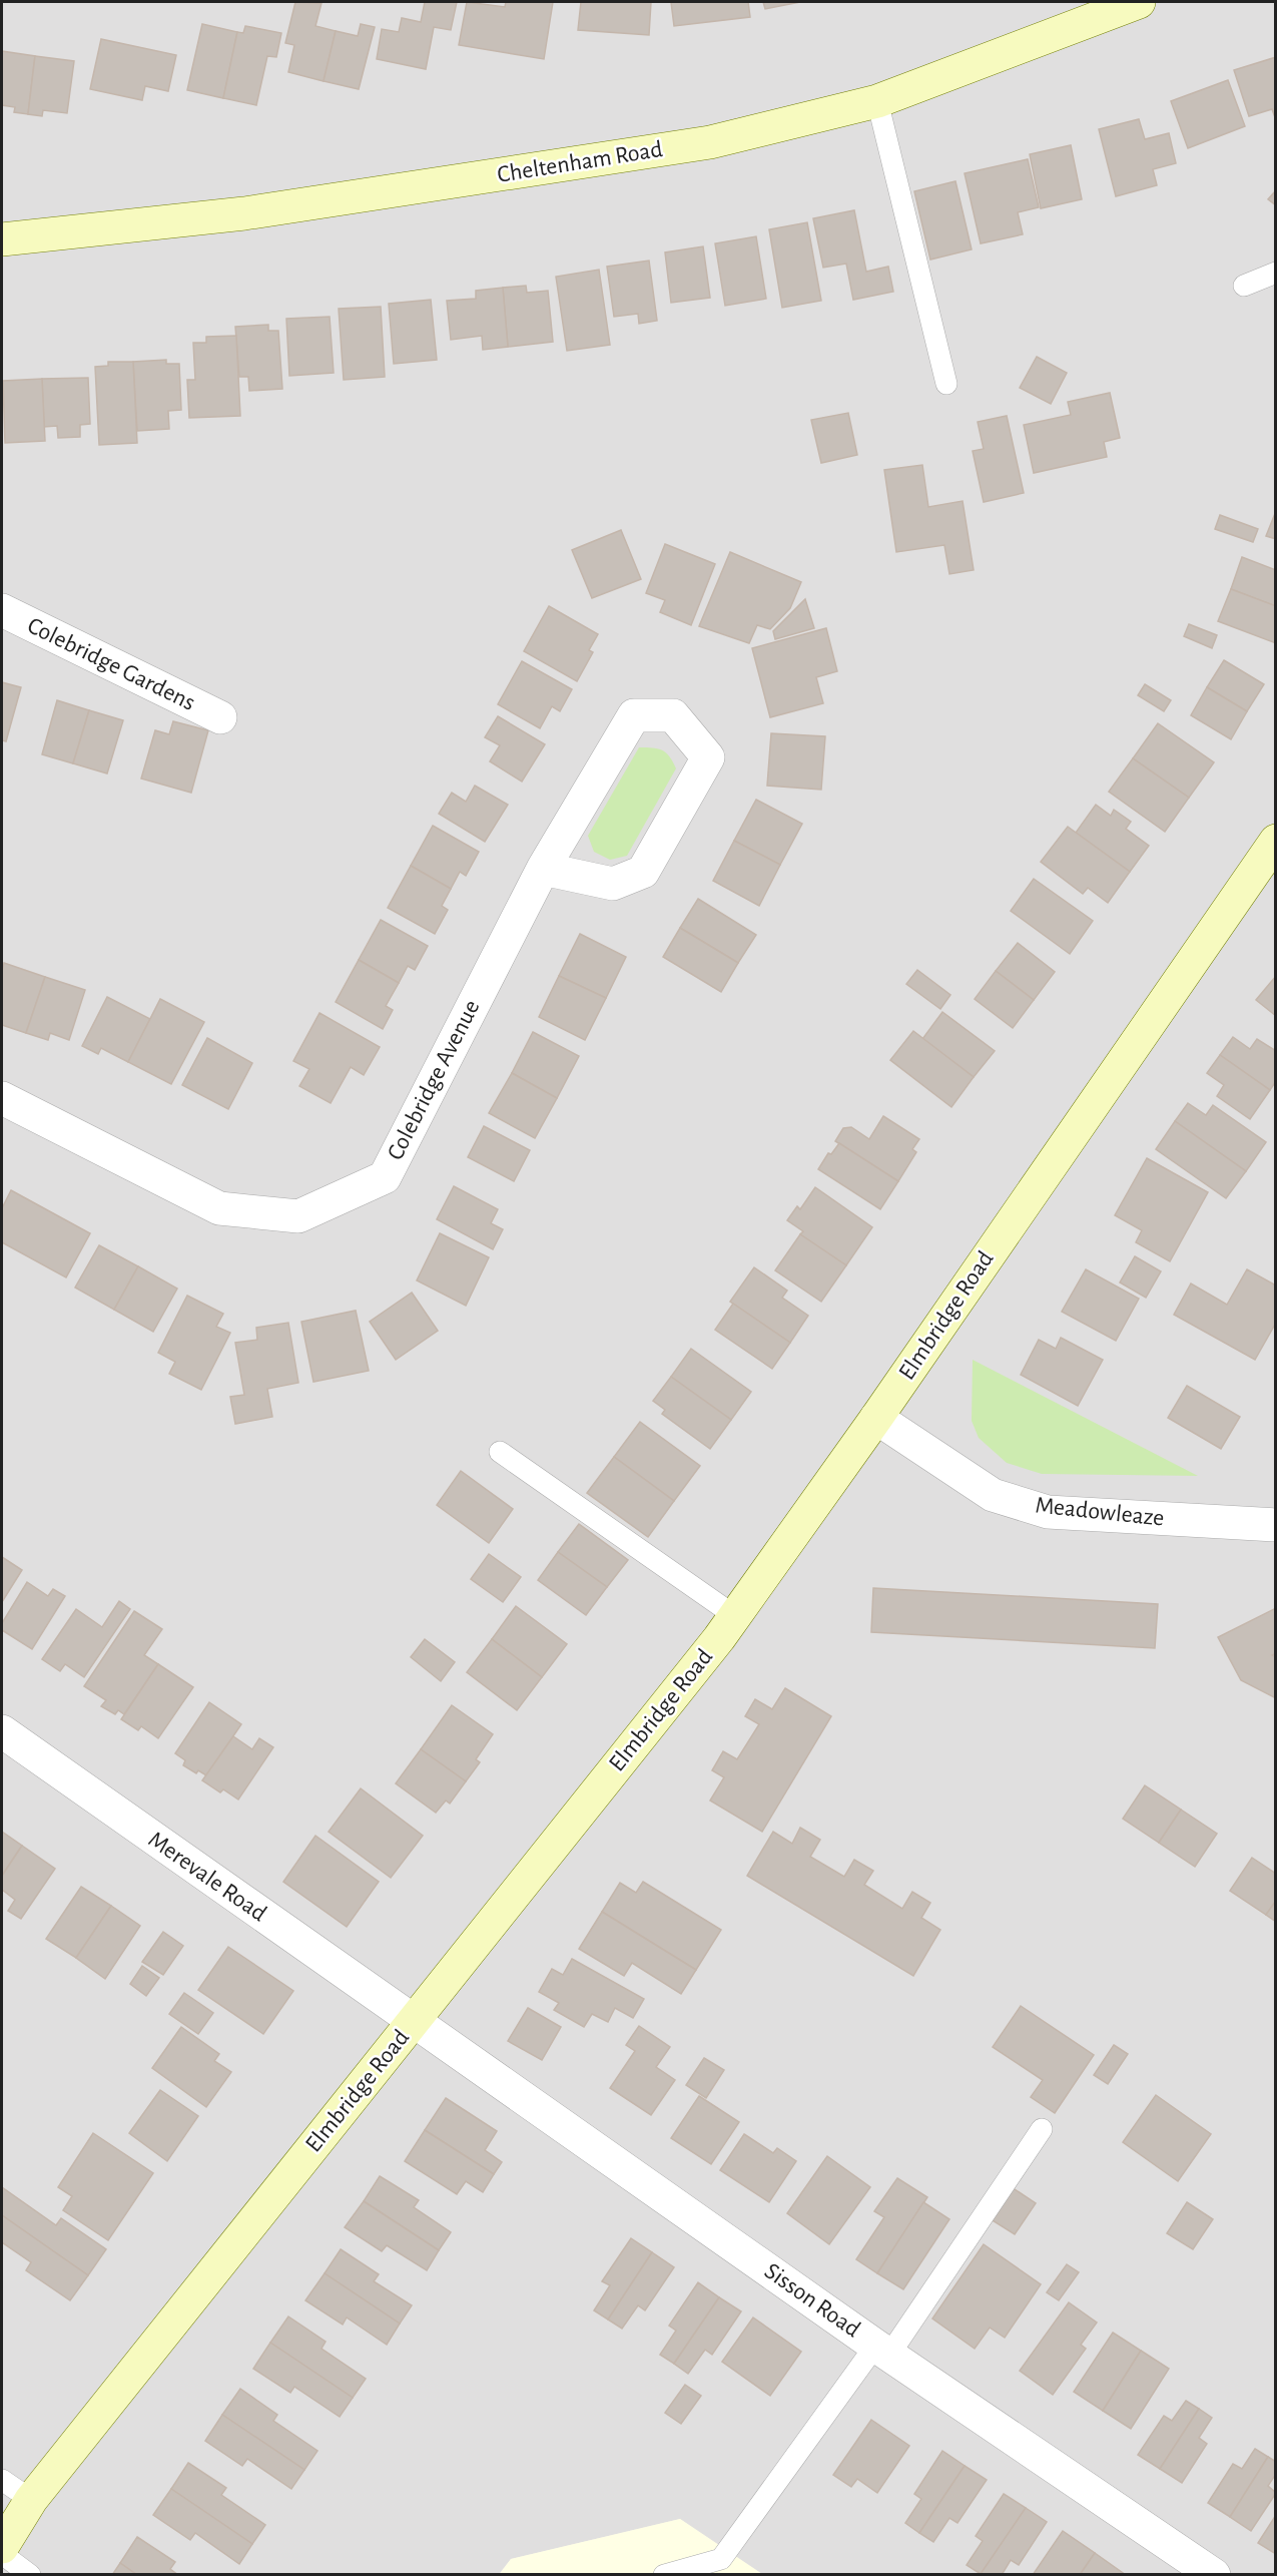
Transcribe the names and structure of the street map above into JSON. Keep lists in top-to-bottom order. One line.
{"streets":{"street":["Cheltenham Road","Colebridge Gardens","Colebridge Avenue","Elmbridge Road","Meadowleaze","Merevale Road","Sisson Road"]},"crossings":[["Elmbridge Road","Meadowleaze"],["Elmbridge Road","Merevale Road"],["Elmbridge Road","Sisson Road"],["Merevale Road","Sisson Road"]]}
